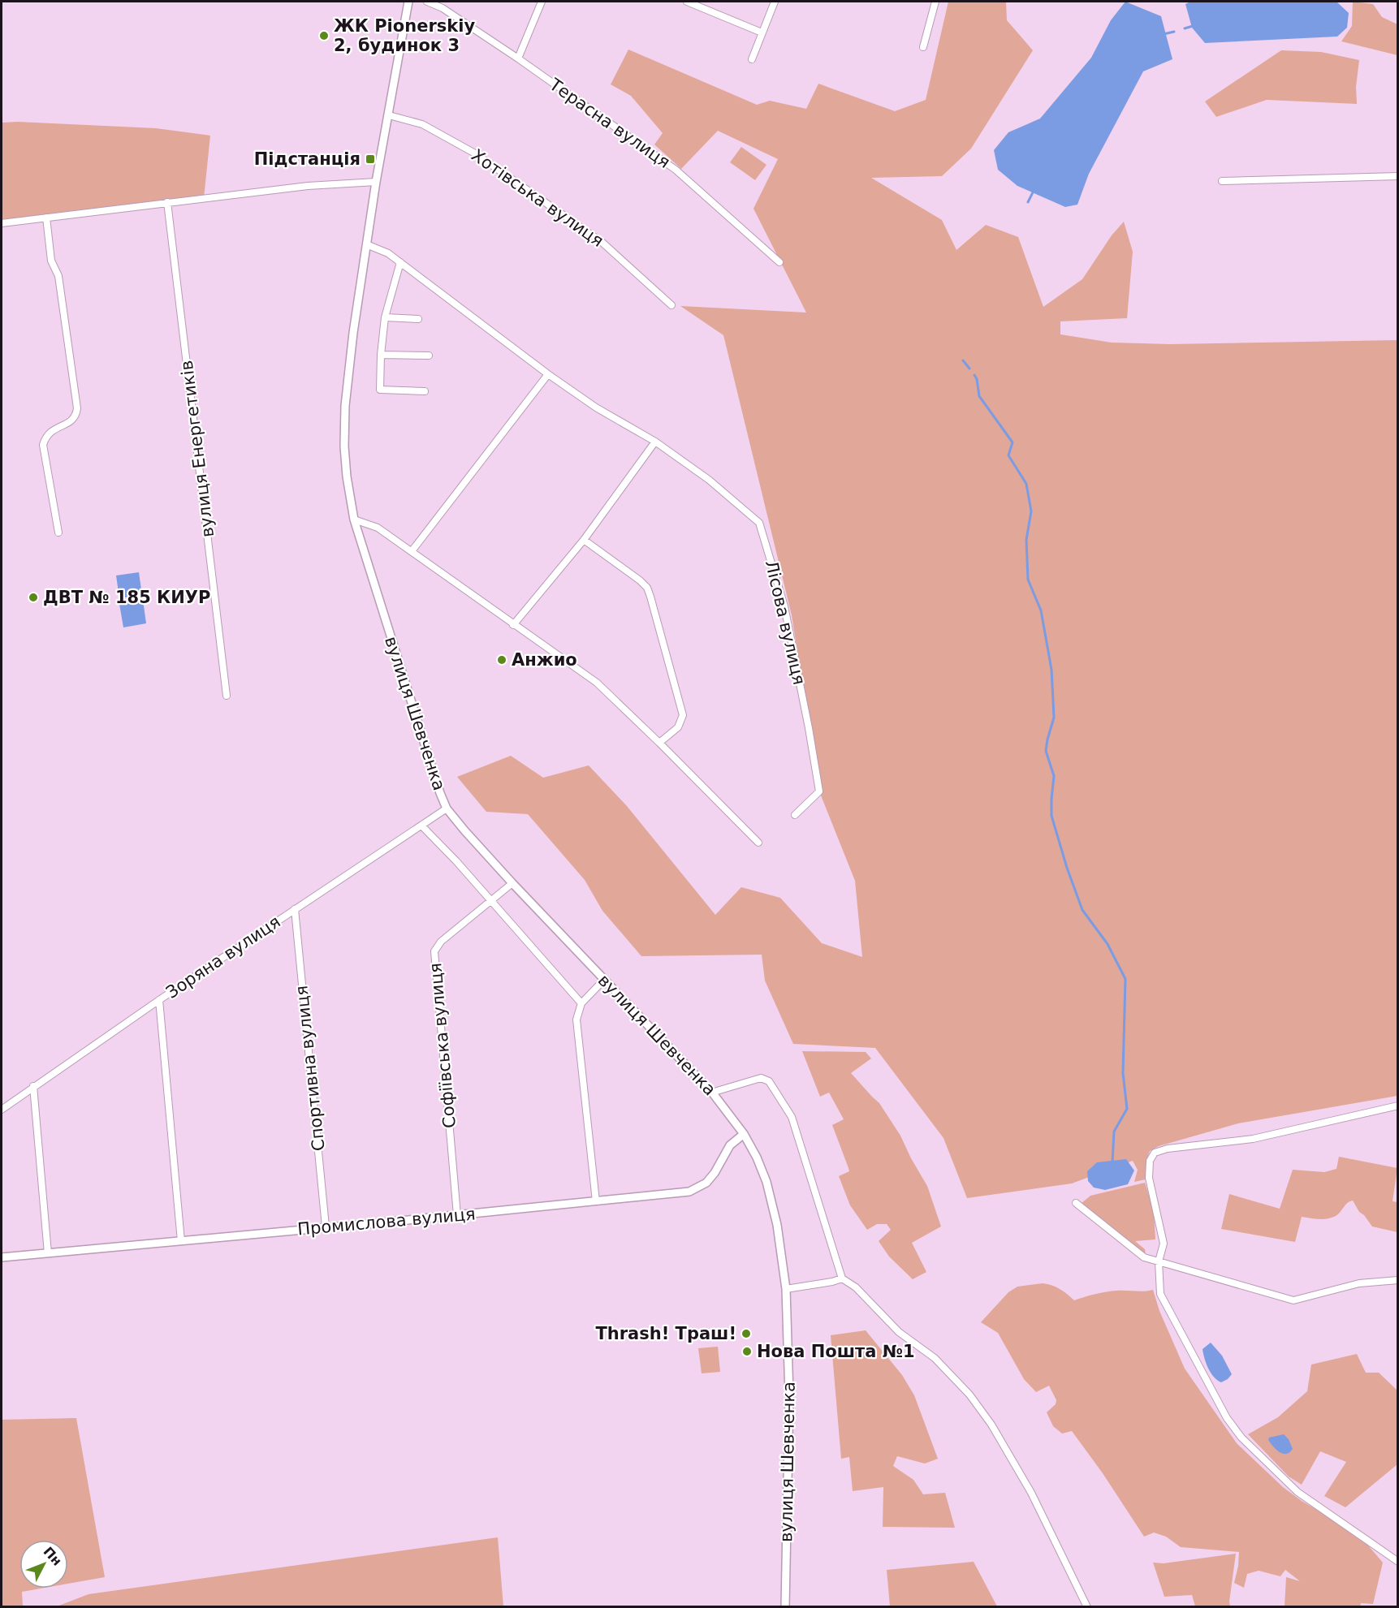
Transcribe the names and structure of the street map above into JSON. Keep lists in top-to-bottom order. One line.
{"streets":{"street":["Терасна вулиця","Хотівська вулиця","вулиця Енергетиків","Лісова вулиця","вулиця Шевченка","Зоряна вулиця","Софіївська вулиця","Спортивна вулиця","Промислова вулиця"]},"crossings":[["Хотівська вулиця","вулиця Шевченка"],["Лісова вулиця","вулиця Шевченка"],["вулиця Шевченка","Зоряна вулиця"],["вулиця Шевченка","Промислова вулиця"],["Зоряна вулиця","Спортивна вулиця"],["Софіївська вулиця","Промислова вулиця"],["Спортивна вулиця","Промислова вулиця"]],"places":{"other":["ЖК Pionerskiy 2, будинок 3","ДВТ № 185 КИУР","Анжио","Thrash! Траш!","Нова Пошта №1"],"transit":["Підстанція"]},"north":"top right"}
